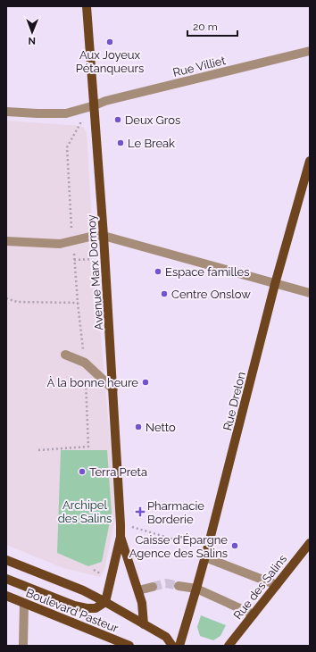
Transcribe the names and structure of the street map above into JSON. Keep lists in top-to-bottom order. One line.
{"streets":{"main road":["Avenue Marx Dormoy","Rue Drelon","Rue des Salins","Boulevard Pasteur"],"street":["Rue Villiet"]},"crossings":[["Rue Villiet","Avenue Marx Dormoy"],["Avenue Marx Dormoy","Boulevard Pasteur"]],"parks":["Archipel des Salins"],"places":{"other":["Aux Joyeux Pétanqueurs","Deux Gros","Le Break","Espace familles","Centre Onslow","À la bonne heure","Netto","Terra Preta","Caisse d'Épargne Agence des Salins"],"health":["Pharmacie Borderie"]},"scale_bar":"20 m","north":"bottom"}
